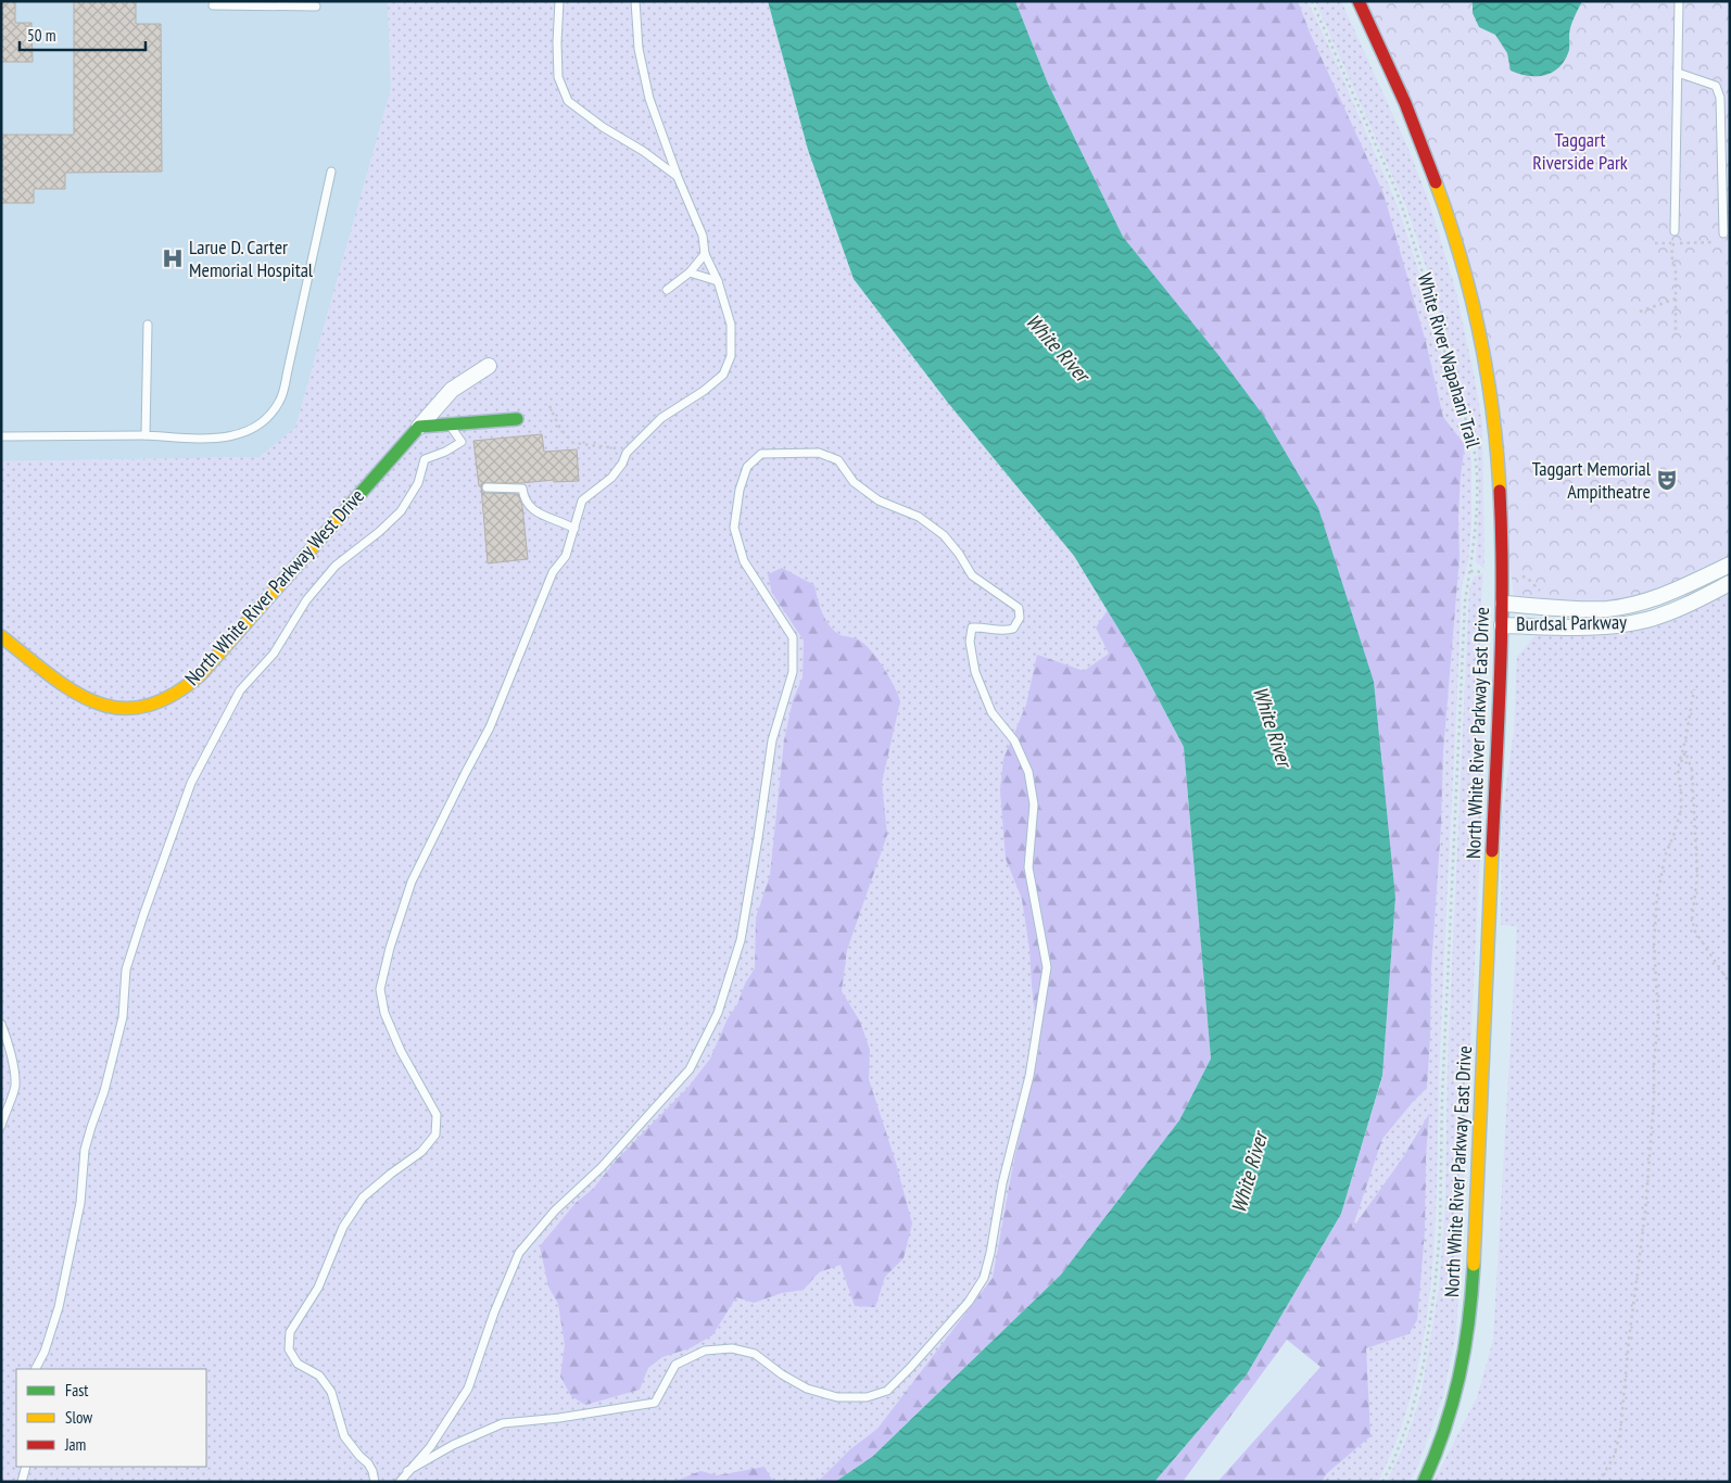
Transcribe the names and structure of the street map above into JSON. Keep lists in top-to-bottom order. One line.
{"streets":{"street":["North White River Parkway West Drive","Burdsal Parkway","North White River Parkway East Drive"],"path":["White River Wapahani Trail"]},"crossings":[["Burdsal Parkway","North White River Parkway East Drive"]],"water":["White River"],"parks":["Taggart Riverside Park"],"places":{"hospital":["Larue D. Carter Memorial Hospital"],"theatre":["Taggart Memorial Ampitheatre"]},"legend":["Fast","Slow","Jam"],"scale_bar":"50 m"}
